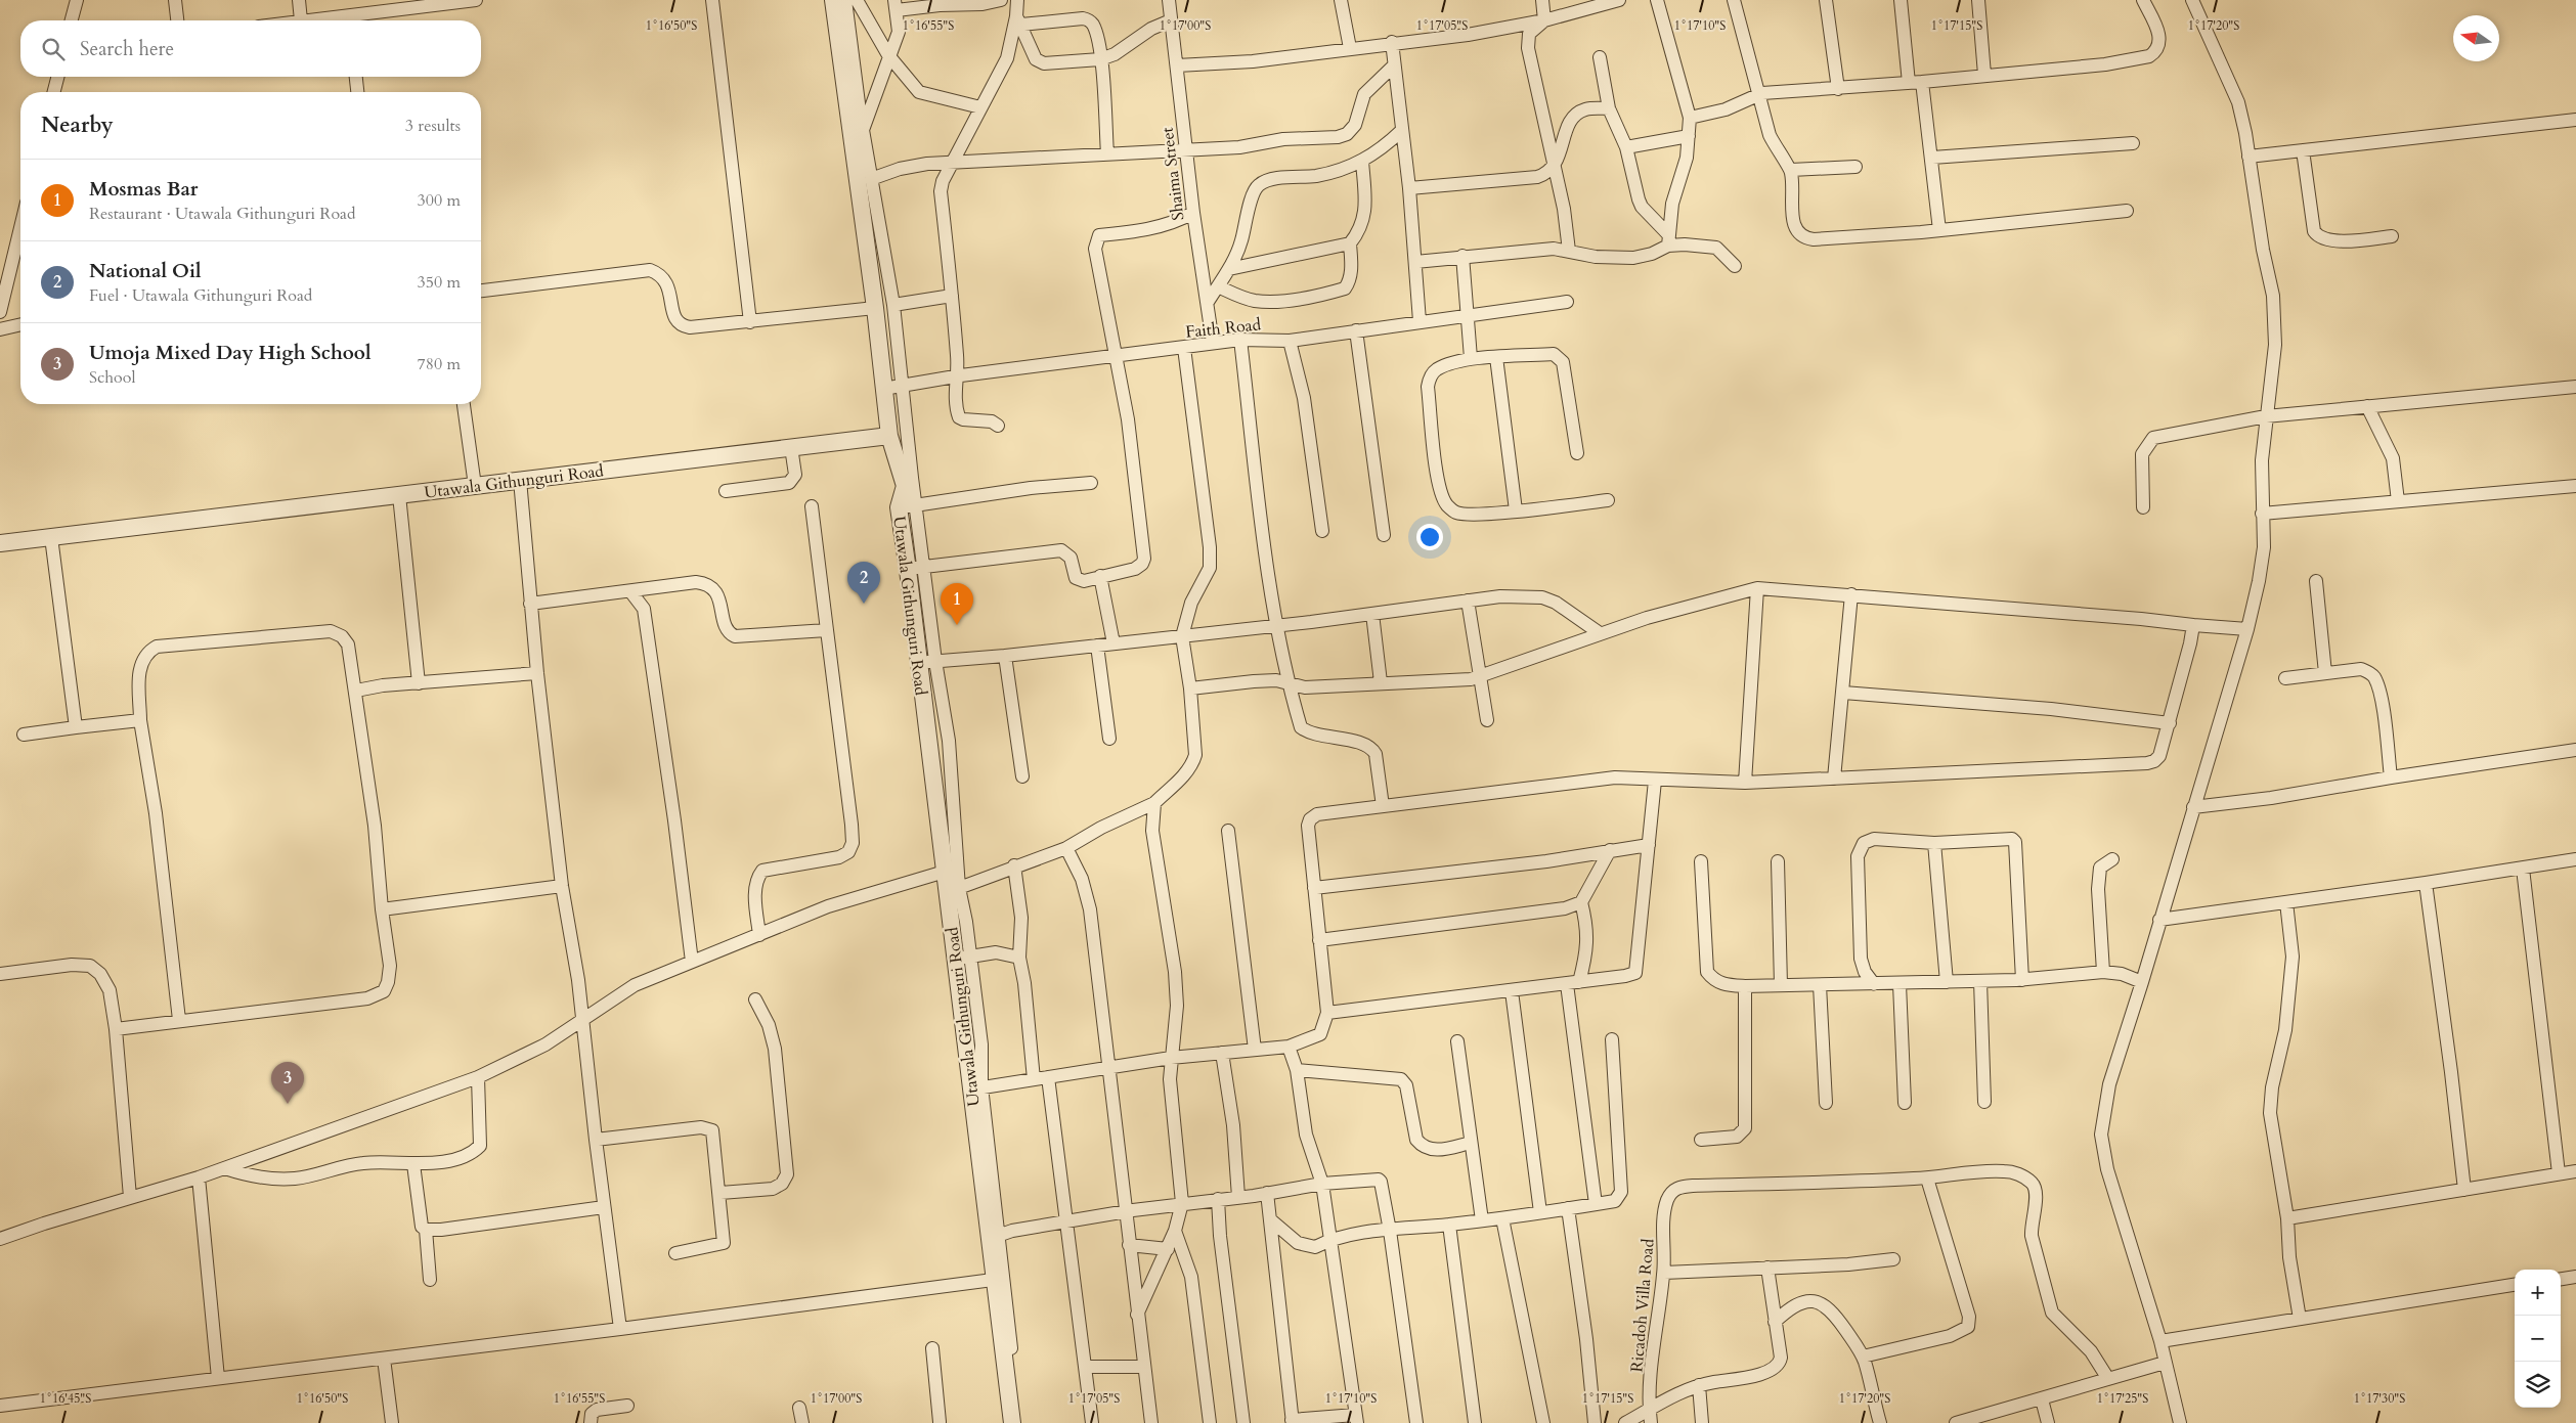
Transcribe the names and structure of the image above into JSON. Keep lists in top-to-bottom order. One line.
{"streets":{"street":["Shaima Street","Faith Road","Utawala Githunguri Road","Ricadoh Villa Road"]},"crossings":[["Shaima Street","Faith Road"]],"north":"left","page":{"search":"Search here","heading":["Nearby","3 results"],"list":[{"mark":"1","name":"Mosmas Bar","note":"Restaurant · Utawala Githunguri Road","value":"300 m"},{"mark":"2","name":"National Oil","note":"Fuel · Utawala Githunguri Road","value":"350 m"},{"mark":"3","name":"Umoja Mixed Day High School","note":"School","value":"780 m"}],"pins":["2","1","3"],"map_buttons":["+","−"]},"coordinates":["1°16'50\"S","1°16'55\"S","1°17'00\"S","1°17'05\"S","1°17'10\"S","1°17'15\"S","1°17'20\"S","1°16'45\"S","1°17'25\"S","1°17'30\"S"]}
